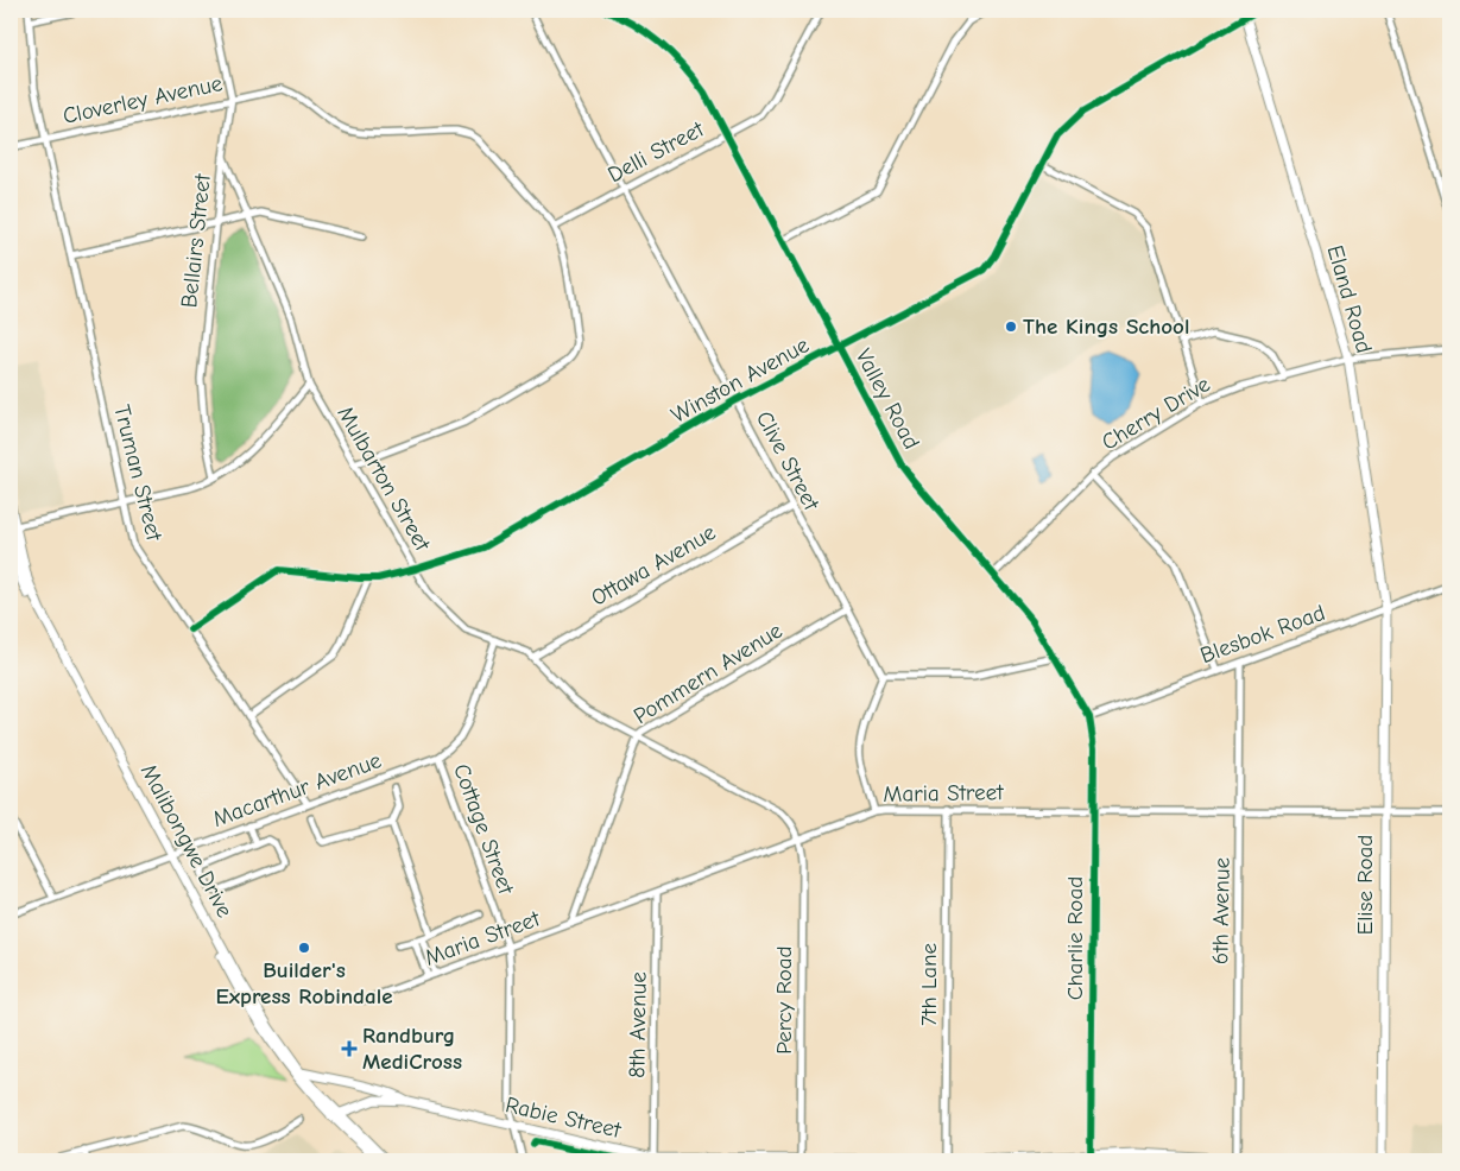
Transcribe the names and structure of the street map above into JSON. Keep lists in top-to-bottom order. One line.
{"streets":{"street":["Cloverley Avenue","Delli Street","Bellairs Street","Eland Road","Winston Avenue","Valley Road","Cherry Drive","Clive Street","Truman Street","Mulbarton Street","Ottawa Avenue","Blesbok Road","Pommern Avenue","Macarthur Avenue","Maria Street","Cottage Street","Malibongwe Drive","Elise Road","6th Avenue","Charlie Road","7th Lane","Percy Road","8th Avenue","Rabie Street"]},"crossings":[["Cloverley Avenue","Delli Street"],["Cloverley Avenue","Bellairs Street"],["Cloverley Avenue","Truman Street"],["Delli Street","Valley Road"],["Delli Street","Clive Street"],["Bellairs Street","Mulbarton Street"],["Eland Road","Winston Avenue"],["Eland Road","Cherry Drive"],["Eland Road","Blesbok Road"],["Eland Road","Elise Road"],["Winston Avenue","Valley Road"],["Winston Avenue","Clive Street"],["Winston Avenue","Truman Street"],["Winston Avenue","Mulbarton Street"],["Valley Road","Cherry Drive"],["Valley Road","Blesbok Road"],["Valley Road","Charlie Road"],["Clive Street","Ottawa Avenue"],["Clive Street","Pommern Avenue"],["Truman Street","Macarthur Avenue"],["Mulbarton Street","Ottawa Avenue"],["Mulbarton Street","Pommern Avenue"],["Mulbarton Street","Macarthur Avenue"],["Mulbarton Street","Maria Street"],["Mulbarton Street","Percy Road"],["Blesbok Road","Elise Road"],["Blesbok Road","6th Avenue"],["Blesbok Road","Charlie Road"],["Pommern Avenue","Maria Street"],["Macarthur Avenue","Cottage Street"],["Macarthur Avenue","Malibongwe Drive"],["Maria Street","Cottage Street"],["Maria Street","Elise Road"],["Maria Street","6th Avenue"],["Maria Street","Charlie Road"],["Maria Street","7th Lane"],["Maria Street","Percy Road"],["Maria Street","8th Avenue"],["Cottage Street","Rabie Street"],["Malibongwe Drive","Rabie Street"],["6th Avenue","Rabie Street"],["Charlie Road","Rabie Street"],["7th Lane","Rabie Street"],["Percy Road","Rabie Street"],["8th Avenue","Rabie Street"]],"places":{"other":["The Kings School","Builder's Express Robindale"],"health":["Randburg MediCross"]}}
